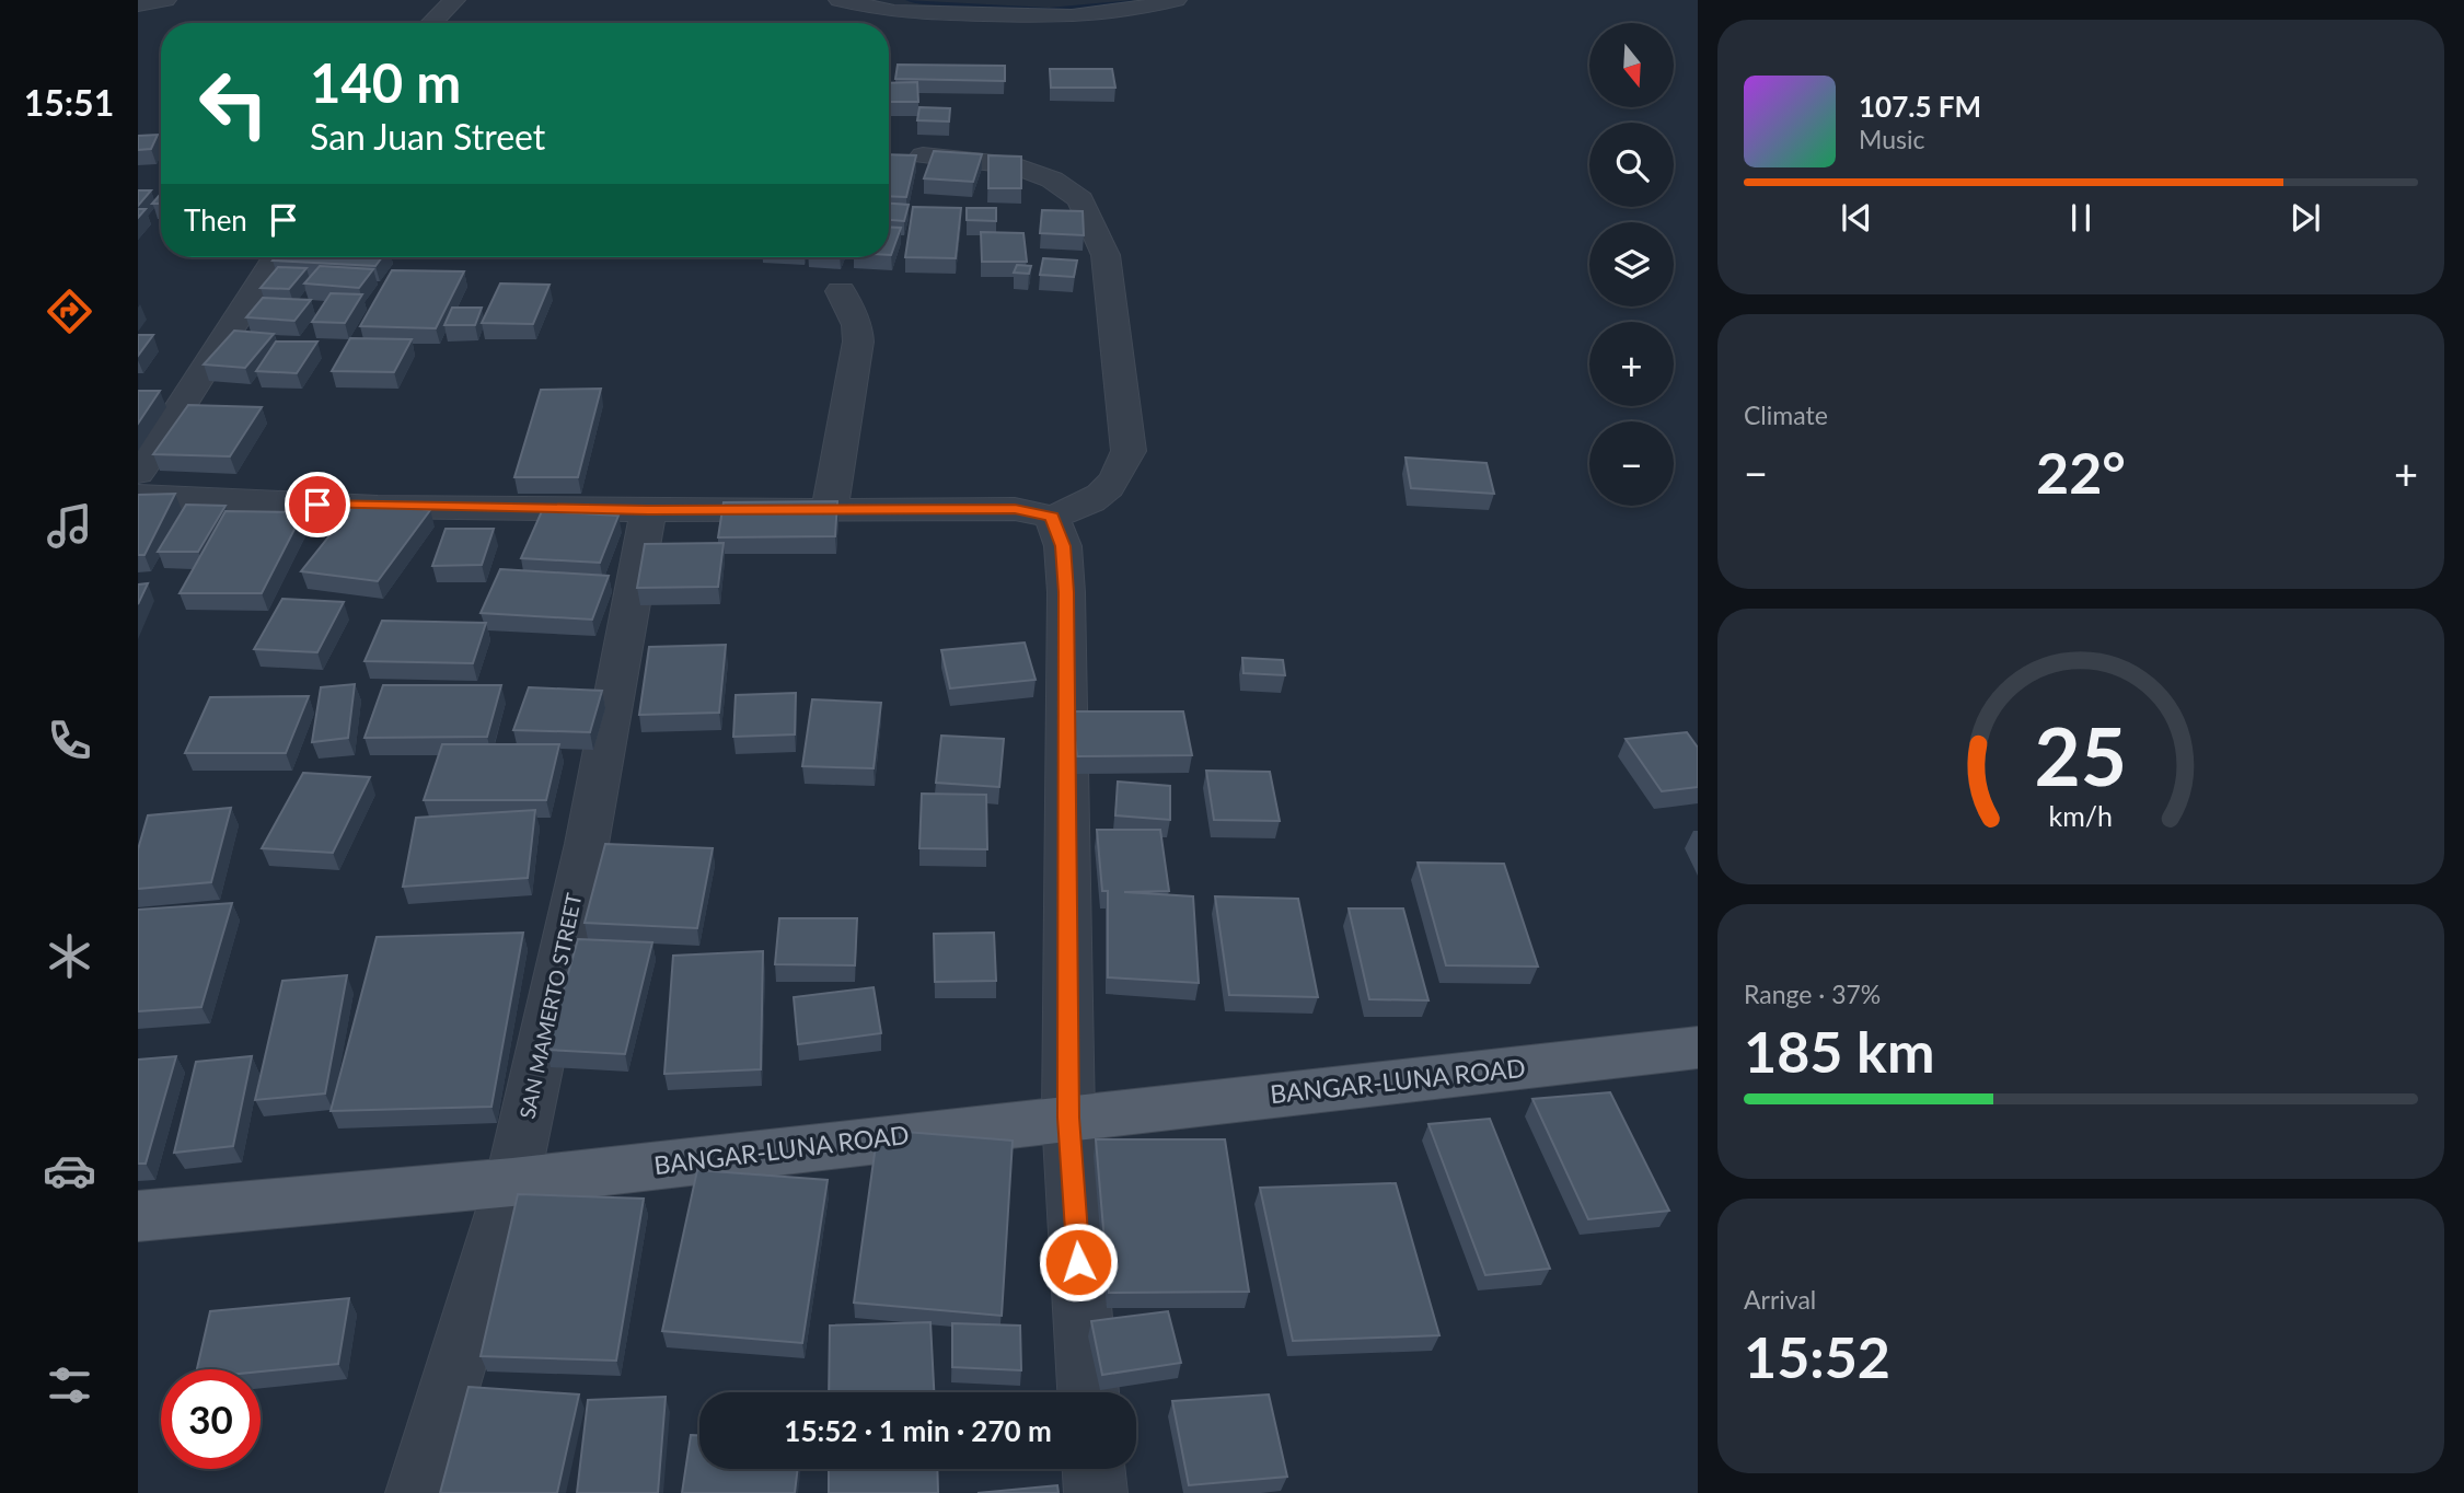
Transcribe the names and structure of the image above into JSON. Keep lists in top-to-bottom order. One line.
{"streets":{"main road":["BANGAR-LUNA ROAD"],"street":["SAN MAMERTO STREET"]},"crossings":[["SAN MAMERTO STREET","BANGAR-LUNA ROAD"]],"north":"bottom","page":{"tabs":"15:51","map_buttons":["+","−"],"turn":["140 m","San Juan Street"],"song":["107.5 FM","Music"],"then":"Then","tile":["Climate",["Range · 37%","185 km"],["Arrival","15:52"]],"heat":["−","22°","+"],"limit":"30","trip":"15:52 · 1 min · 270 m","gauge":["25","km/h"]}}
